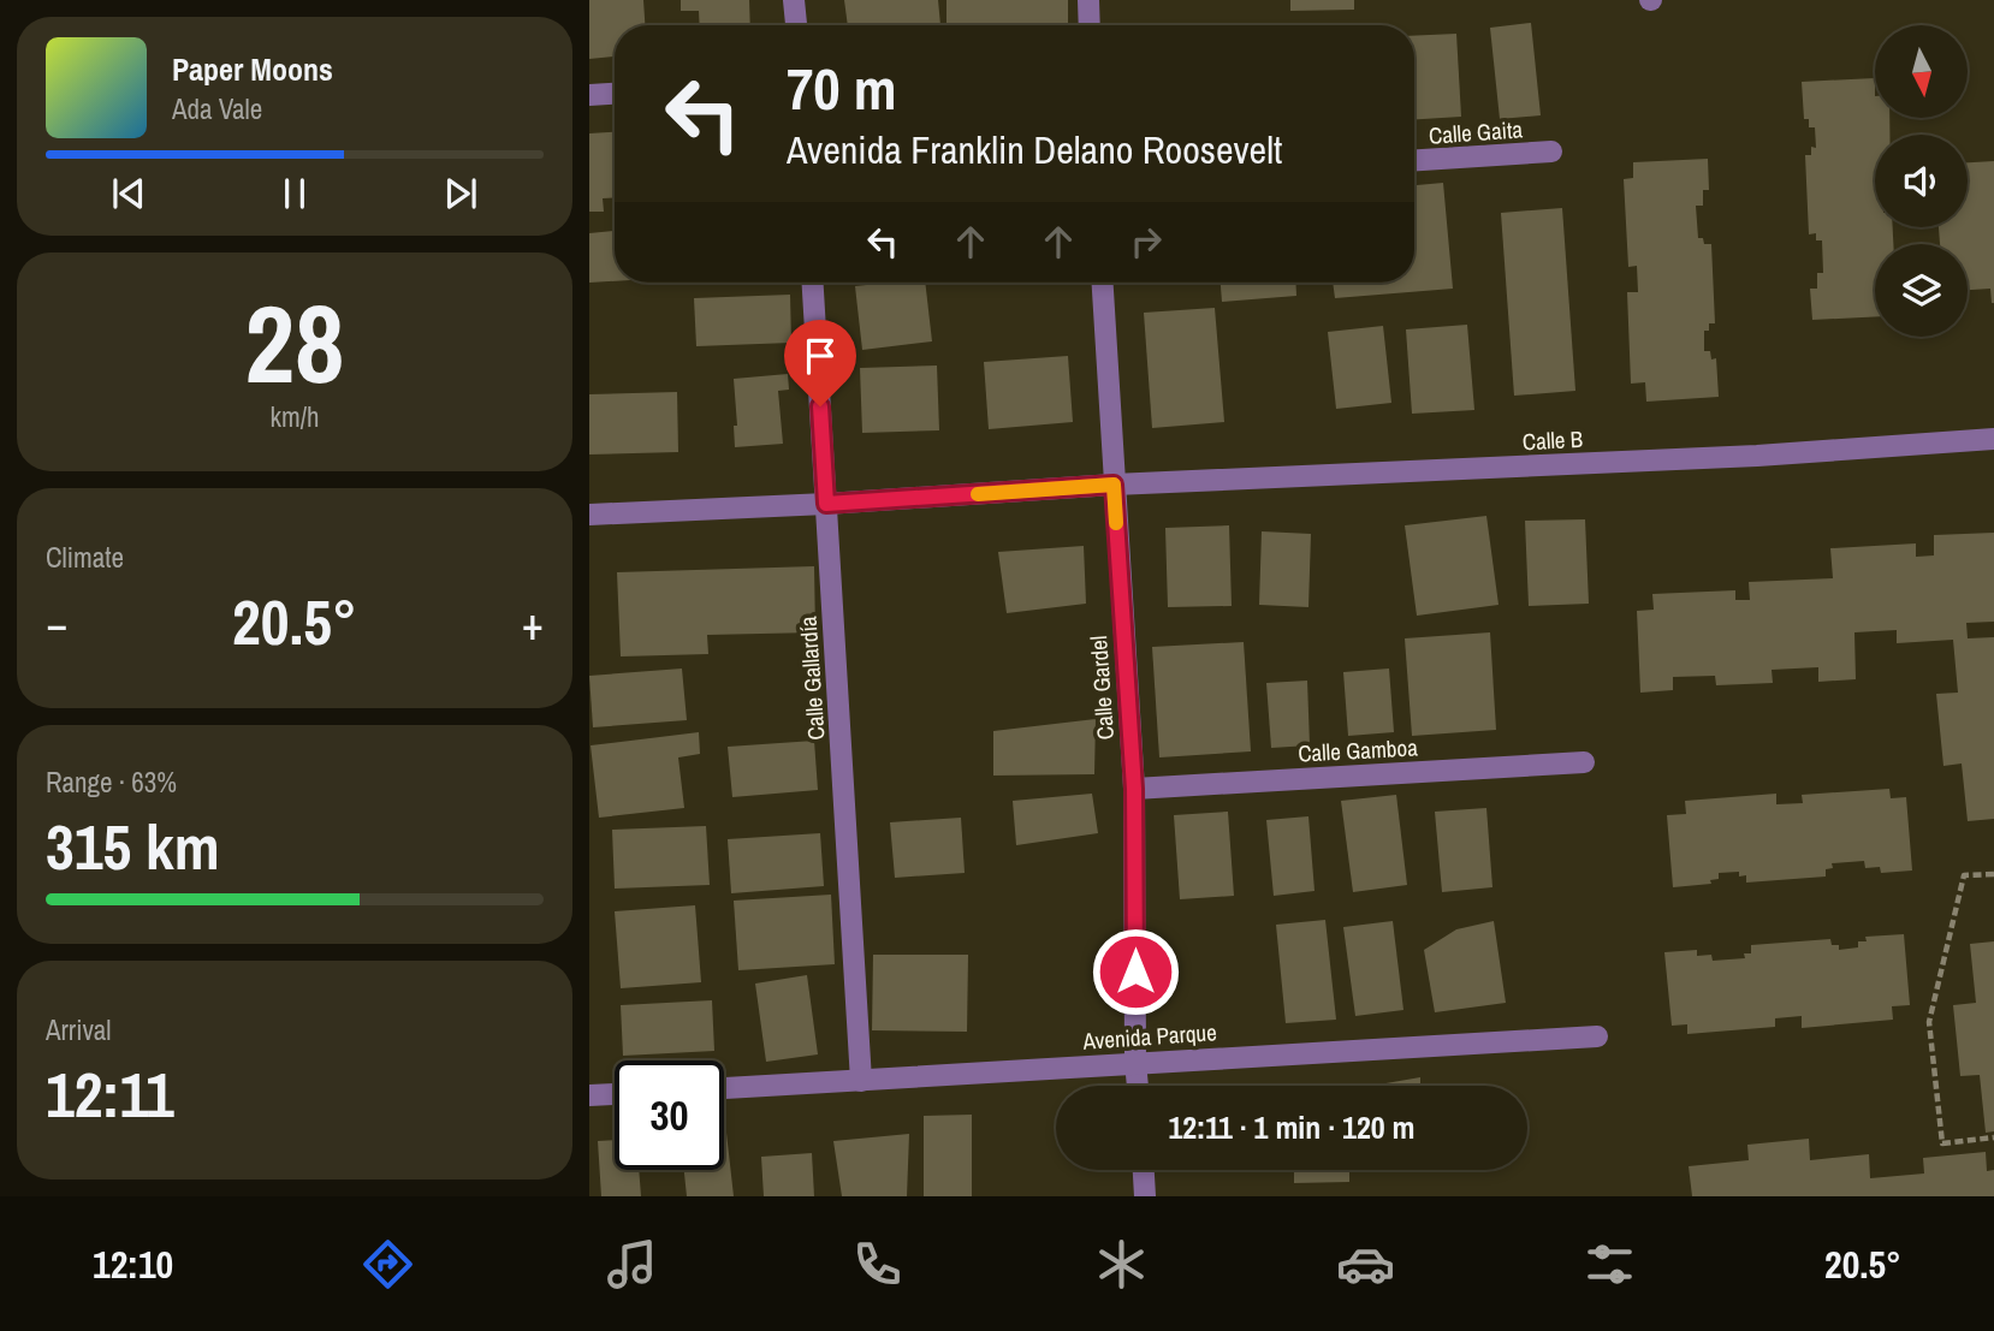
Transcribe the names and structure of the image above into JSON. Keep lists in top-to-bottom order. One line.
{"streets":{"street":["Calle Gaita","Calle B","Calle Gallardía","Calle Gardel","Calle Gamboa","Avenida Parque"]},"crossings":[["Calle B","Calle Gallardía"],["Calle B","Calle Gardel"],["Calle Gallardía","Avenida Parque"],["Calle Gardel","Calle Gamboa"],["Calle Gardel","Avenida Parque"]],"north":"bottom","page":{"turn":["70 m","Avenida Franklin Delano Roosevelt"],"song":["Paper Moons","Ada Vale"],"tile":[["28","km/h"],"Climate",["Range · 63%","315 km"],["Arrival","12:11"]],"heat":["−","20.5°","+"],"limit":"30","trip":"12:11 · 1 min · 120 m","tabs":["12:10","20.5°"]}}
